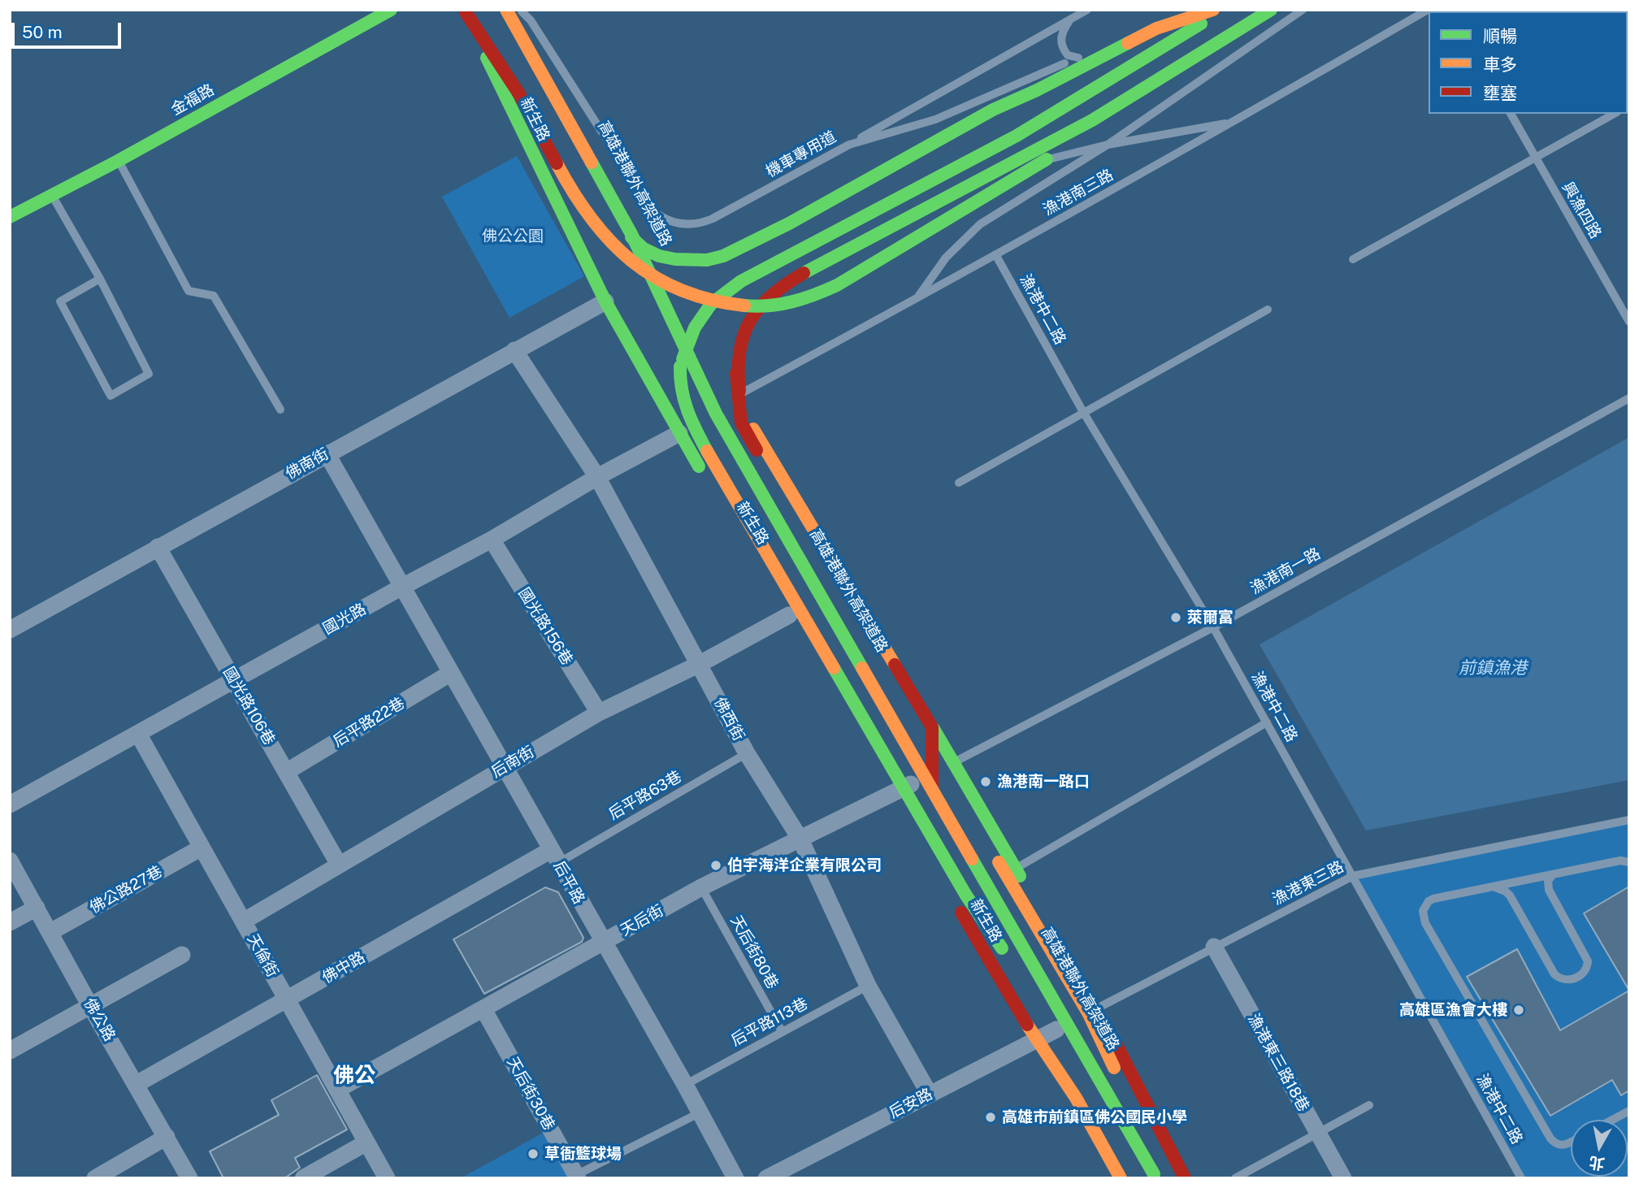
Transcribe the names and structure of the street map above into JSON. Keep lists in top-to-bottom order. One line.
{"streets":{"main road":["金福路","新生路","高雄港聯外高架道路"],"street":["佛南街","國光路","國光路156巷","國光路106巷","佛西街","后平路22巷","后南街","后平路","佛公路27巷","天后街","天倫街","佛中路","佛公路","漁港東三路18巷","天后街30巷","后安路"],"lane":["機車專用道","漁港南三路","興漁四路","漁港中二路","漁港南一路","后平路63巷","漁港東三路","天后街80巷","后平路113巷"]},"crossings":[["新生路","高雄港聯外高架道路"],["新生路","佛南街"],["新生路","國光路"],["新生路","后南街"],["新生路","漁港東三路"],["新生路","天后街"],["新生路","后安路"],["機車專用道","高雄港聯外高架道路"],["漁港南三路","漁港中二路"],["漁港中二路","漁港南一路"],["漁港中二路","漁港東三路"],["佛南街","國光路106巷"],["佛南街","佛西街"],["佛南街","后平路"],["漁港南一路","天后街"],["國光路","國光路156巷"],["國光路","國光路106巷"],["國光路","佛西街"],["國光路","后平路"],["國光路","天倫街"],["國光路156巷","后南街"],["國光路106巷","后平路22巷"],["國光路106巷","后南街"],["佛西街","后南街"],["佛西街","后平路63巷"],["佛西街","天后街"],["佛西街","后平路113巷"],["佛西街","后安路"],["后平路22巷","后平路"],["后南街","后平路"],["后南街","天倫街"],["后平路63巷","后平路"],["后平路63巷","佛中路"],["后平路","天后街"],["后平路","佛中路"],["后平路","后平路113巷"],["漁港東三路","漁港東三路18巷"],["漁港東三路","后安路"],["佛公路27巷","天倫街"],["佛公路27巷","佛公路"],["天后街","天后街80巷"],["天后街","天倫街"],["天后街","天后街30巷"],["天后街80巷","后平路113巷"],["天倫街","佛中路"],["佛中路","佛公路"]],"districts":["佛公"],"water":["前鎮漁港"],"parks":["佛公公園"],"places":["萊爾富","漁港南一路口","伯宇海洋企業有限公司","高雄區漁會大樓","高雄市前鎮區佛公國民小學","草衙籃球場"],"legend":["順暢","車多","壅塞"],"scale_bar":"50 m","north":"bottom"}
